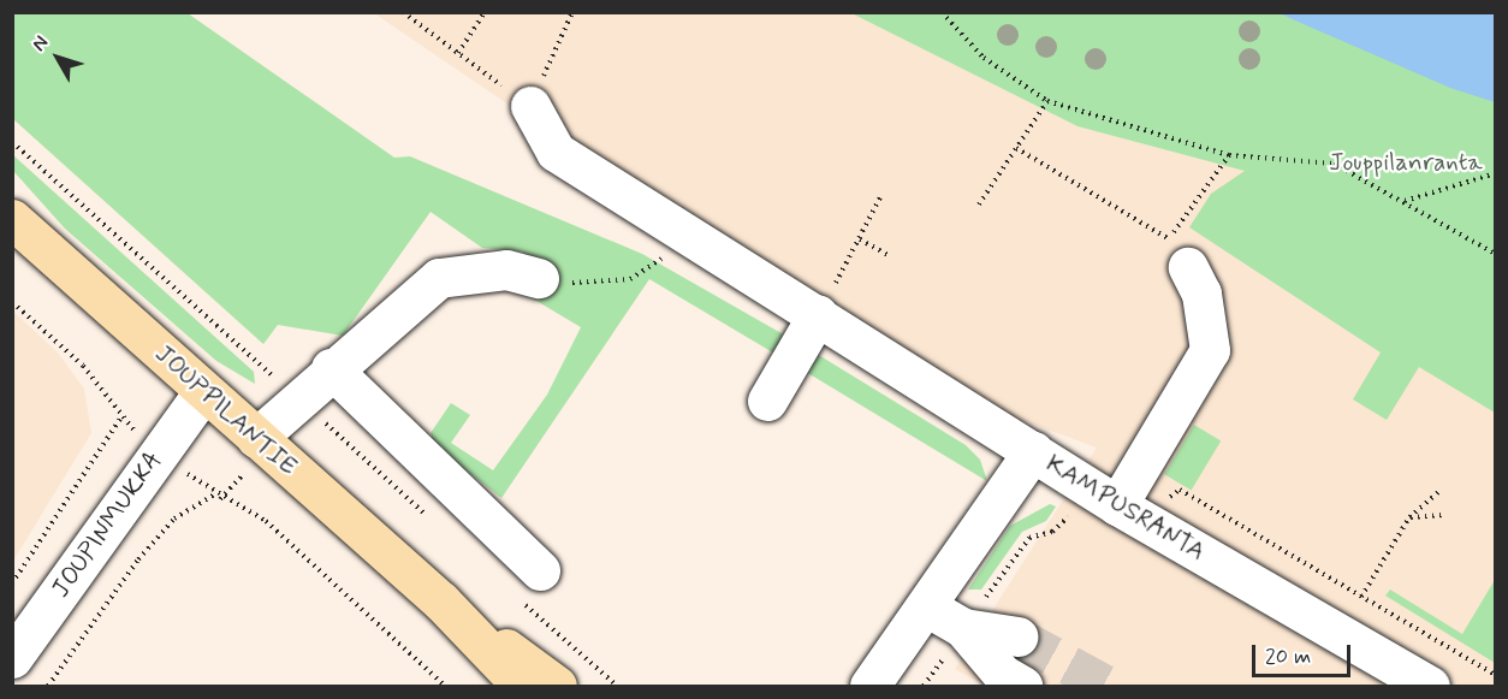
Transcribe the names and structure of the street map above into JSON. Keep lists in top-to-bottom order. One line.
{"streets":{"main road":["JOUPPILANTIE"],"street":["KAMPUSRANTA","JOUPINMUKKA"]},"crossings":[["JOUPPILANTIE","JOUPINMUKKA"]],"parks":["Jouppilanranta"],"scale_bar":"20 m","north":"top left"}
